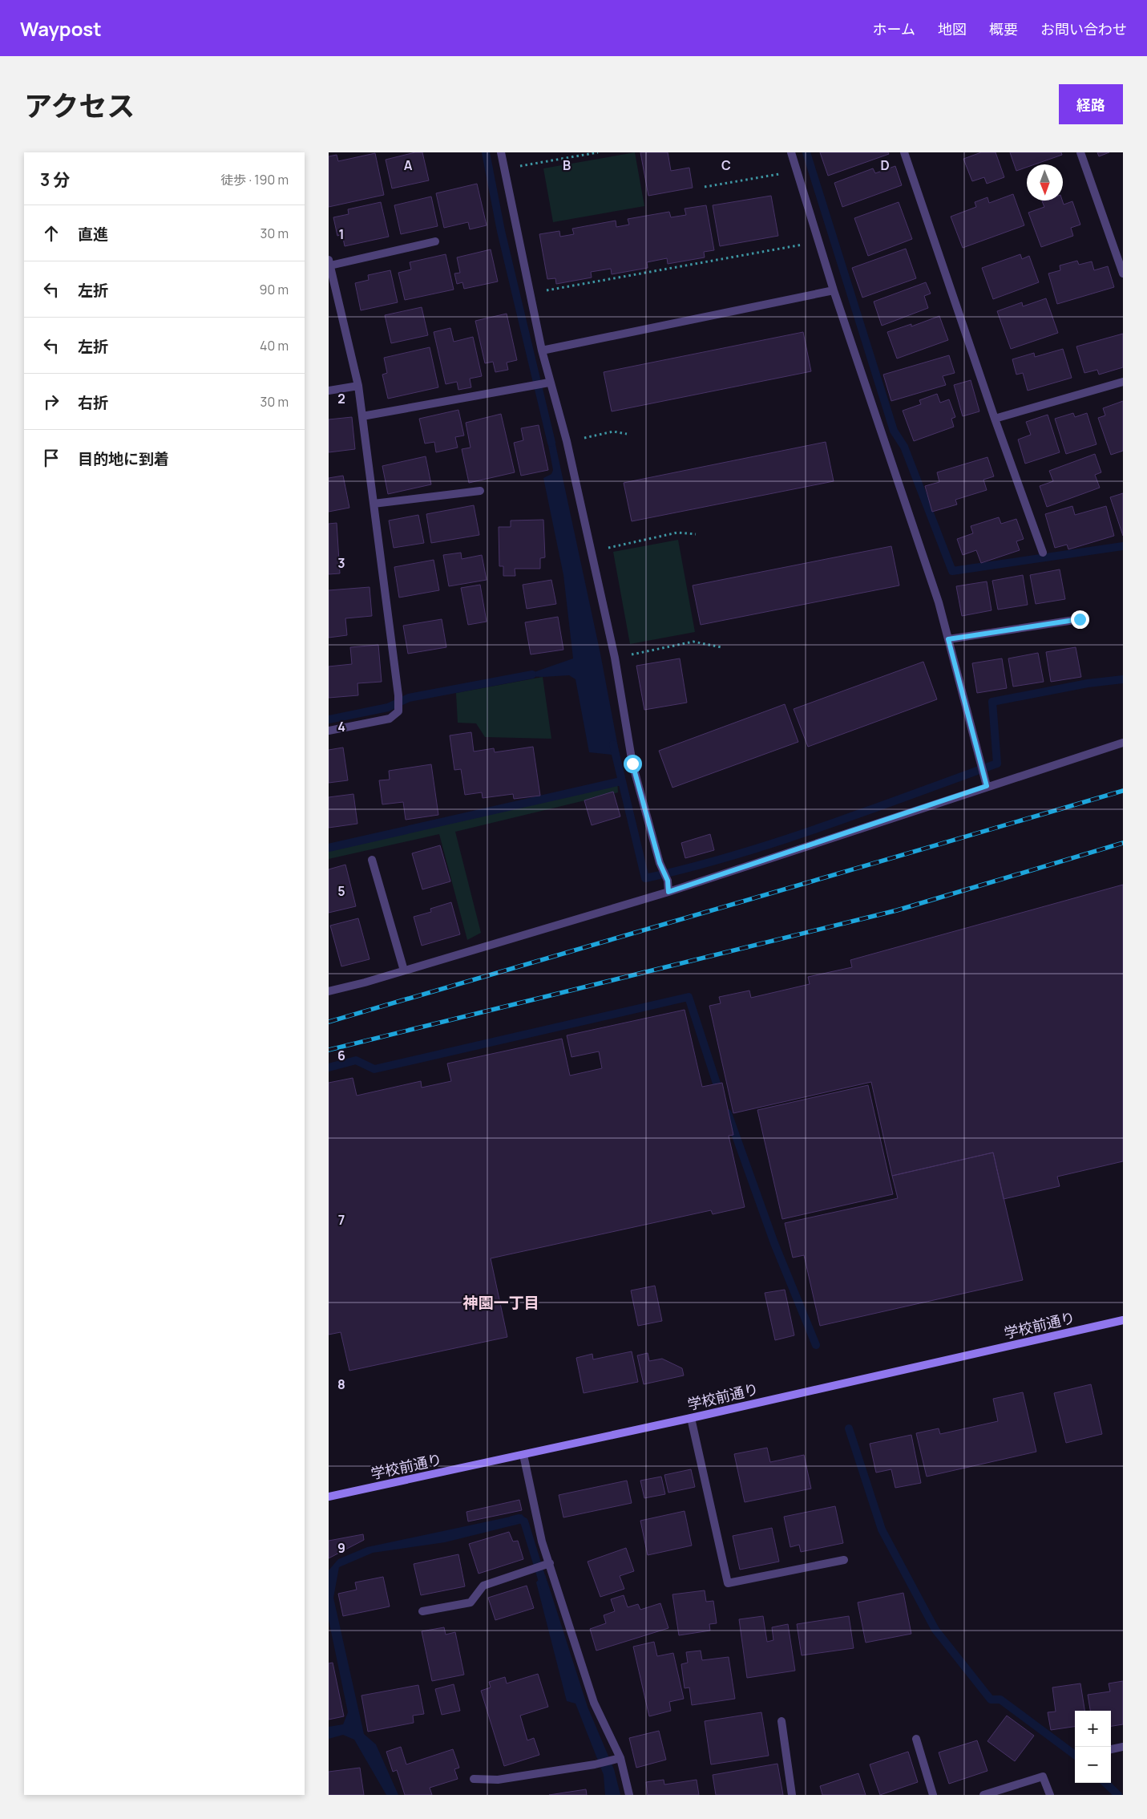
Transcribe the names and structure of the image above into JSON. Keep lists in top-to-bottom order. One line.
{"streets":{"main road":["学校前通り"]},"districts":["神園一丁目"],"north":"bottom","page":{"header":"Waypost","nav":["ホーム","地図","概要","お問い合わせ"],"title":"アクセス","buttons":"経路","heading":["3 分","徒歩 · 190 m"],"list":[["直進","30 m"],["左折","90 m"],["左折","40 m"],["右折","30 m"],"目的地に到着"],"map_buttons":["+","−"]},"grid":{"columns":["A","B","C","D"],"rows":["1","2","3","4","5","6","7","8","9"]}}
